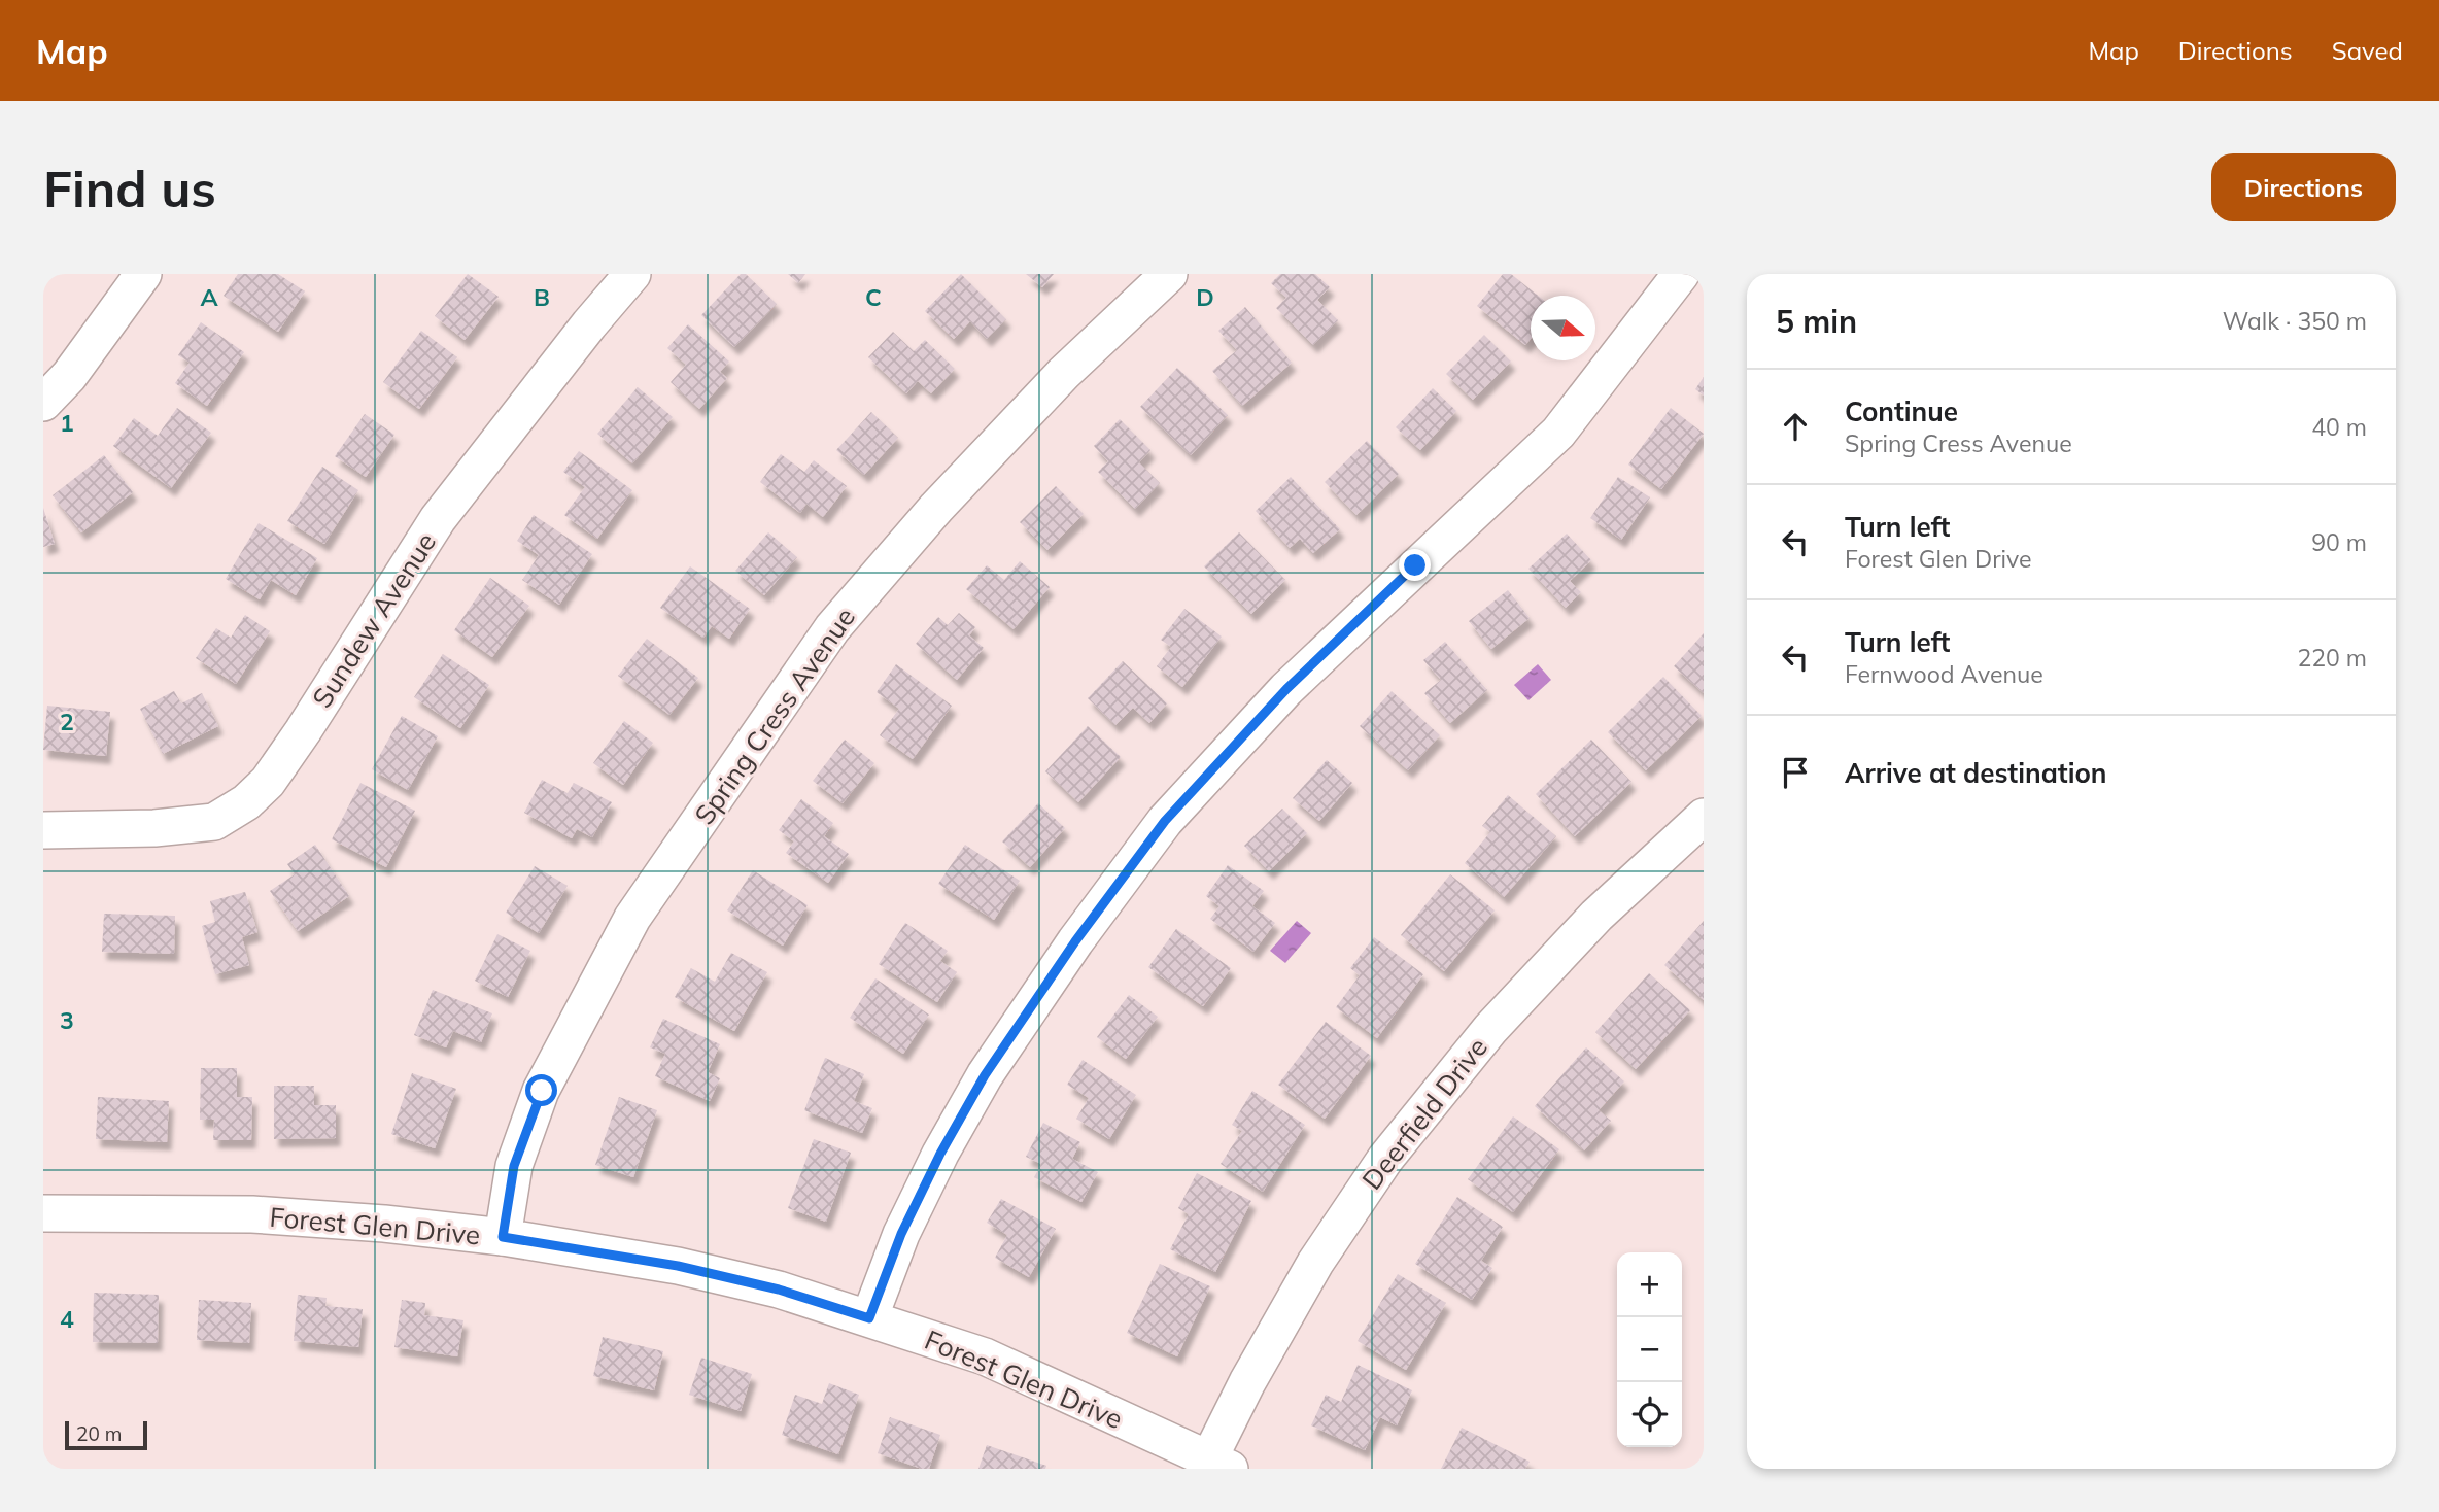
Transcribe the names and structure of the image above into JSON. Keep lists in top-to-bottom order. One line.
{"streets":{"street":["Sundew Avenue","Spring Cress Avenue","Deerfield Drive","Forest Glen Drive"]},"crossings":[["Spring Cress Avenue","Forest Glen Drive"],["Deerfield Drive","Forest Glen Drive"]],"scale_bar":"20 m","north":"right","page":{"header":"Map","nav":["Map","Directions","Saved"],"buttons":"Directions","title":"Find us","heading":["5 min","Walk · 350 m"],"list":[["Continue","Spring Cress Avenue","40 m"],["Turn left","Forest Glen Drive","90 m"],["Turn left","Fernwood Avenue","220 m"],"Arrive at destination"],"map_buttons":["+","−"],"scale":"20 m"},"grid":{"columns":["A","B","C","D"],"rows":["1","2","3","4"]}}
